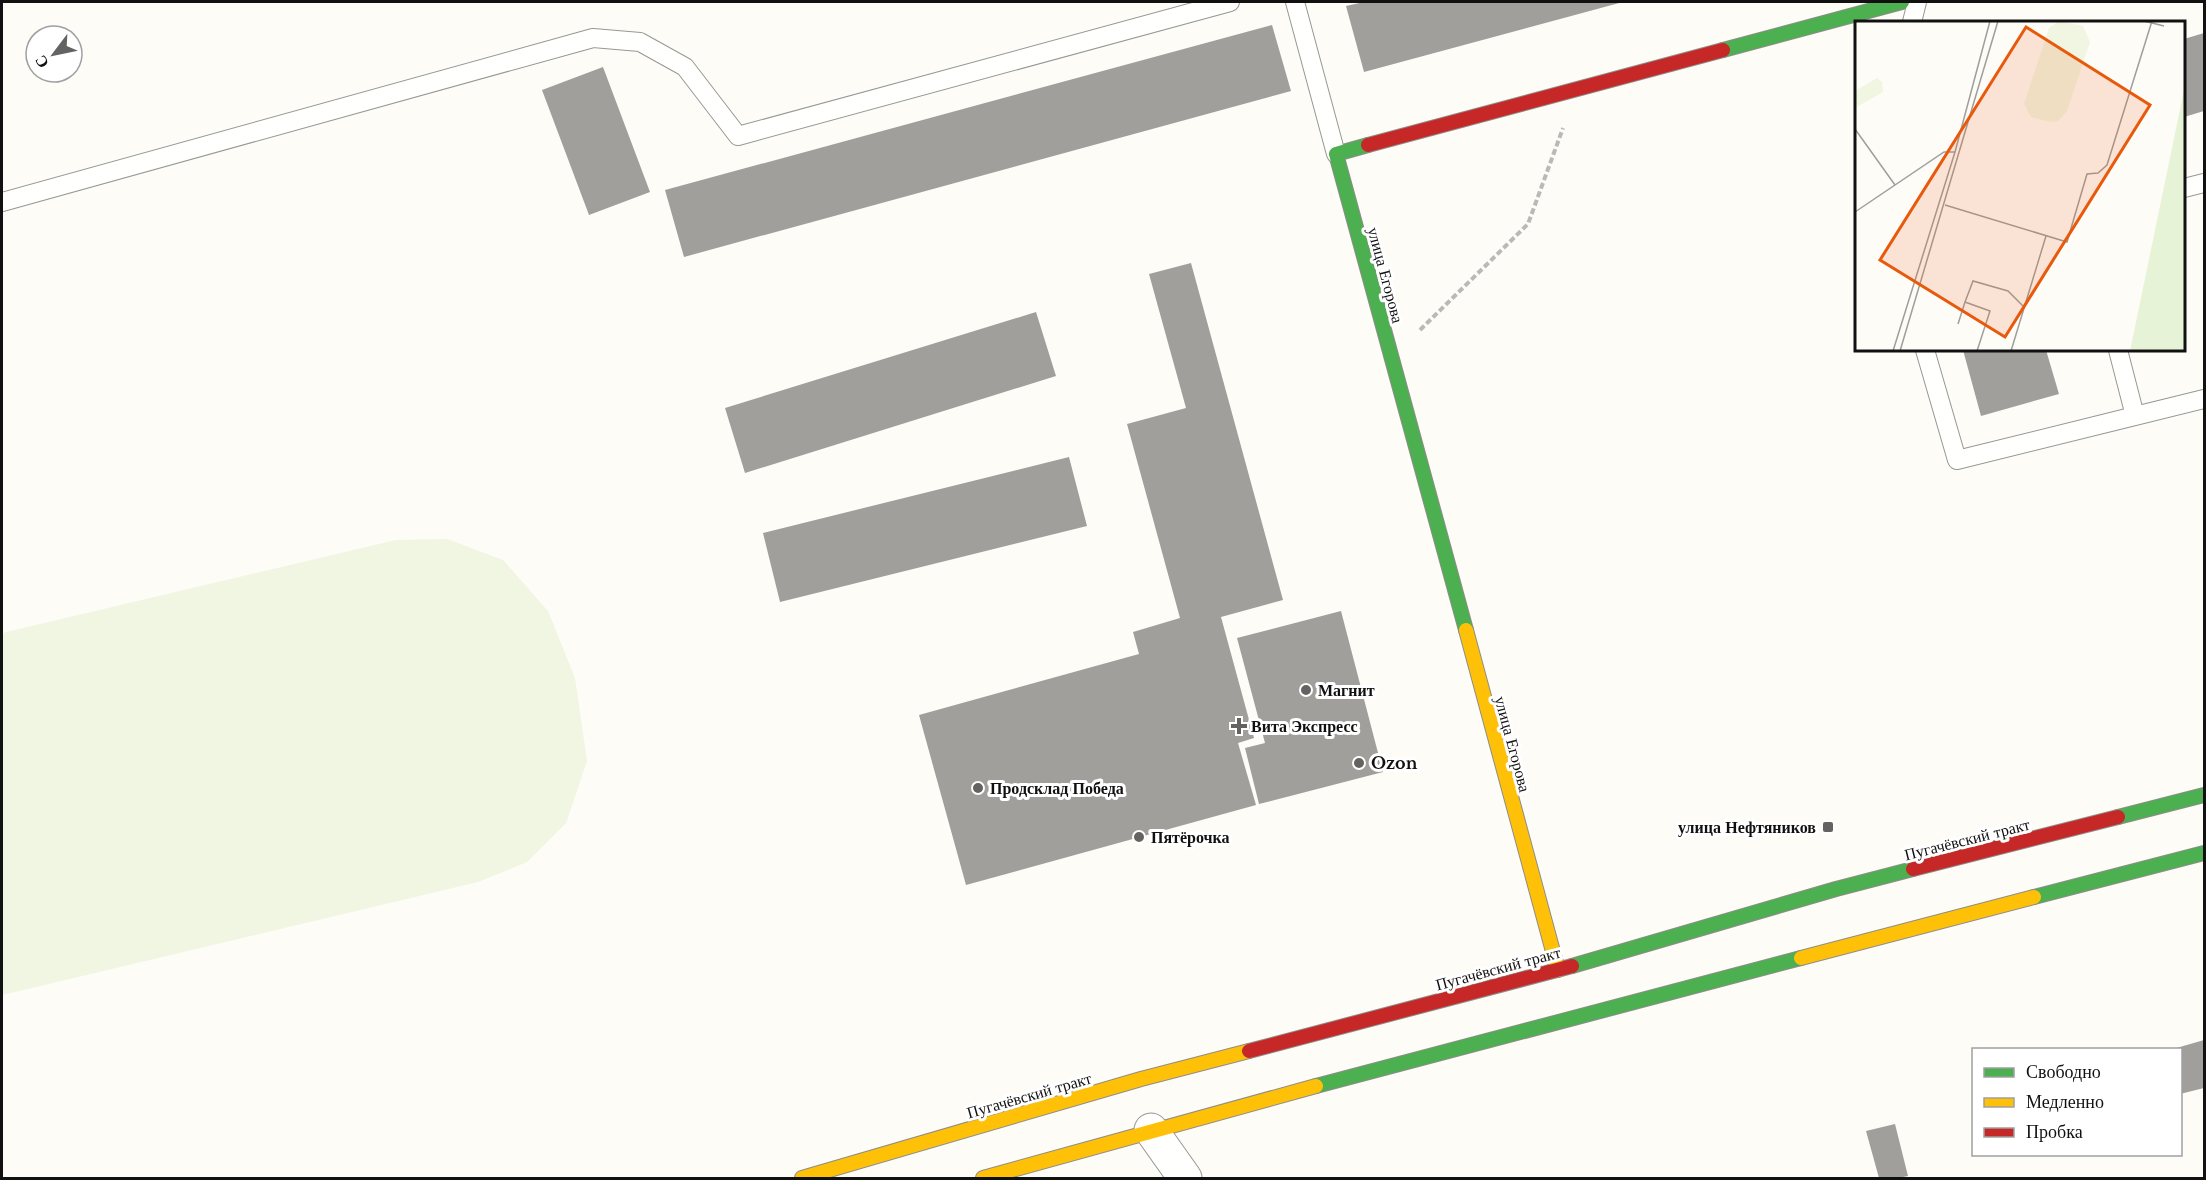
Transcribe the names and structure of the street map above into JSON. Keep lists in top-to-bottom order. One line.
{"streets":{"main road":["улица Егорова","Пугачёвский тракт"]},"crossings":[["улица Егорова","Пугачёвский тракт"]],"places":{"other":["Магнит","Ozon","Продсклад Победа","Пятёрочка"],"health":["Вита Экспресс"],"transit":["улица Нефтяников"]},"legend":["Свободно","Медленно","Пробка"],"north":"bottom left"}
